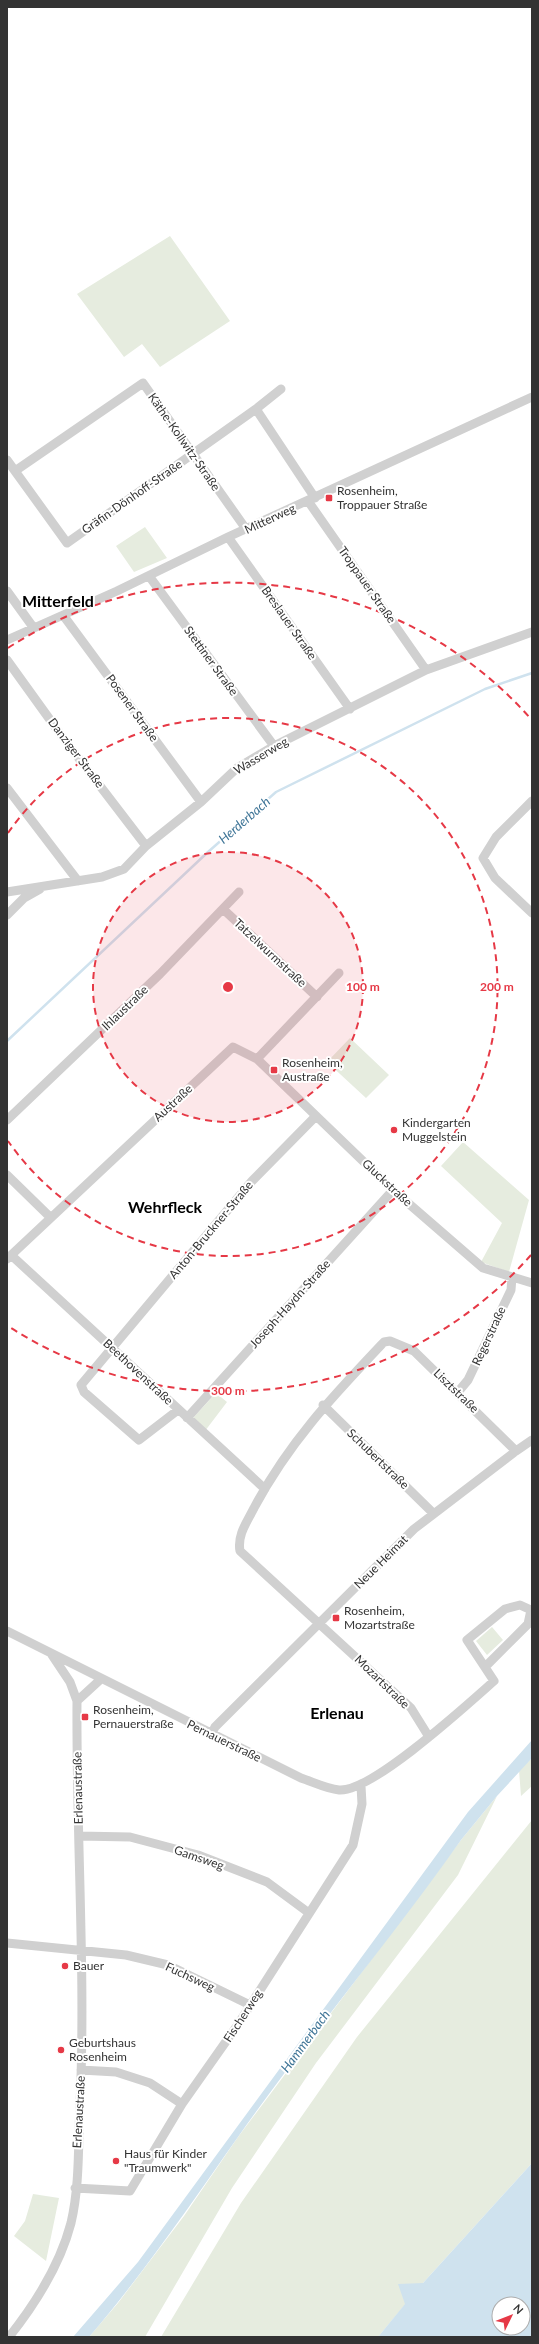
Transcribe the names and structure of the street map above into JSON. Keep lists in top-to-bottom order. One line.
{"streets":{"street":["Käthe-Kollwitz-Straße","Gräfin-Dönhoff-Straße","Mitterweg","Troppauer Straße","Breslauer Straße","Stettiner Straße","Posener Straße","Danziger Straße","Wasserweg","Tatzelwurmstraße","Ihlaustraße","Austraße","Gluckstraße","Anton-Bruckner-Straße","Joseph-Haydn-Straße","Regerstraße","Beethovenstraße","Lisztstraße","Schubertstraße","Neue Heimat","Mozartstraße","Pernauerstraße","Erlenaustraße","Gamsweg","Fuchsweg","Fischerweg"]},"crossings":[["Käthe-Kollwitz-Straße","Gräfin-Dönhoff-Straße"],["Käthe-Kollwitz-Straße","Mitterweg"],["Mitterweg","Troppauer Straße"],["Mitterweg","Breslauer Straße"],["Mitterweg","Stettiner Straße"],["Mitterweg","Posener Straße"],["Troppauer Straße","Wasserweg"],["Breslauer Straße","Wasserweg"],["Stettiner Straße","Wasserweg"],["Posener Straße","Wasserweg"],["Danziger Straße","Wasserweg"],["Tatzelwurmstraße","Ihlaustraße"],["Austraße","Gluckstraße"],["Austraße","Beethovenstraße"],["Gluckstraße","Anton-Bruckner-Straße"],["Gluckstraße","Joseph-Haydn-Straße"],["Gluckstraße","Regerstraße"],["Anton-Bruckner-Straße","Beethovenstraße"],["Joseph-Haydn-Straße","Beethovenstraße"],["Regerstraße","Lisztstraße"],["Beethovenstraße","Mozartstraße"],["Lisztstraße","Neue Heimat"],["Lisztstraße","Mozartstraße"],["Schubertstraße","Neue Heimat"],["Schubertstraße","Mozartstraße"],["Neue Heimat","Mozartstraße"],["Neue Heimat","Pernauerstraße"],["Pernauerstraße","Erlenaustraße"],["Pernauerstraße","Fischerweg"],["Erlenaustraße","Gamsweg"],["Erlenaustraße","Fuchsweg"],["Erlenaustraße","Fischerweg"],["Gamsweg","Fischerweg"],["Fuchsweg","Fischerweg"]],"districts":["Mitterfeld","Wehrfleck","Erlenau"],"water":["Herderbach","Hammerbach"],"places":{"transit":["Rosenheim, Troppauer Straße","Rosenheim, Austraße","Rosenheim, Mozartstraße","Rosenheim, Pernauerstraße"],"other":["Kindergarten Muggelstein","Bauer","Geburtshaus Rosenheim","Haus für Kinder \"Traumwerk\""]},"north":"top right","rings":["100 m","200 m","300 m"]}
